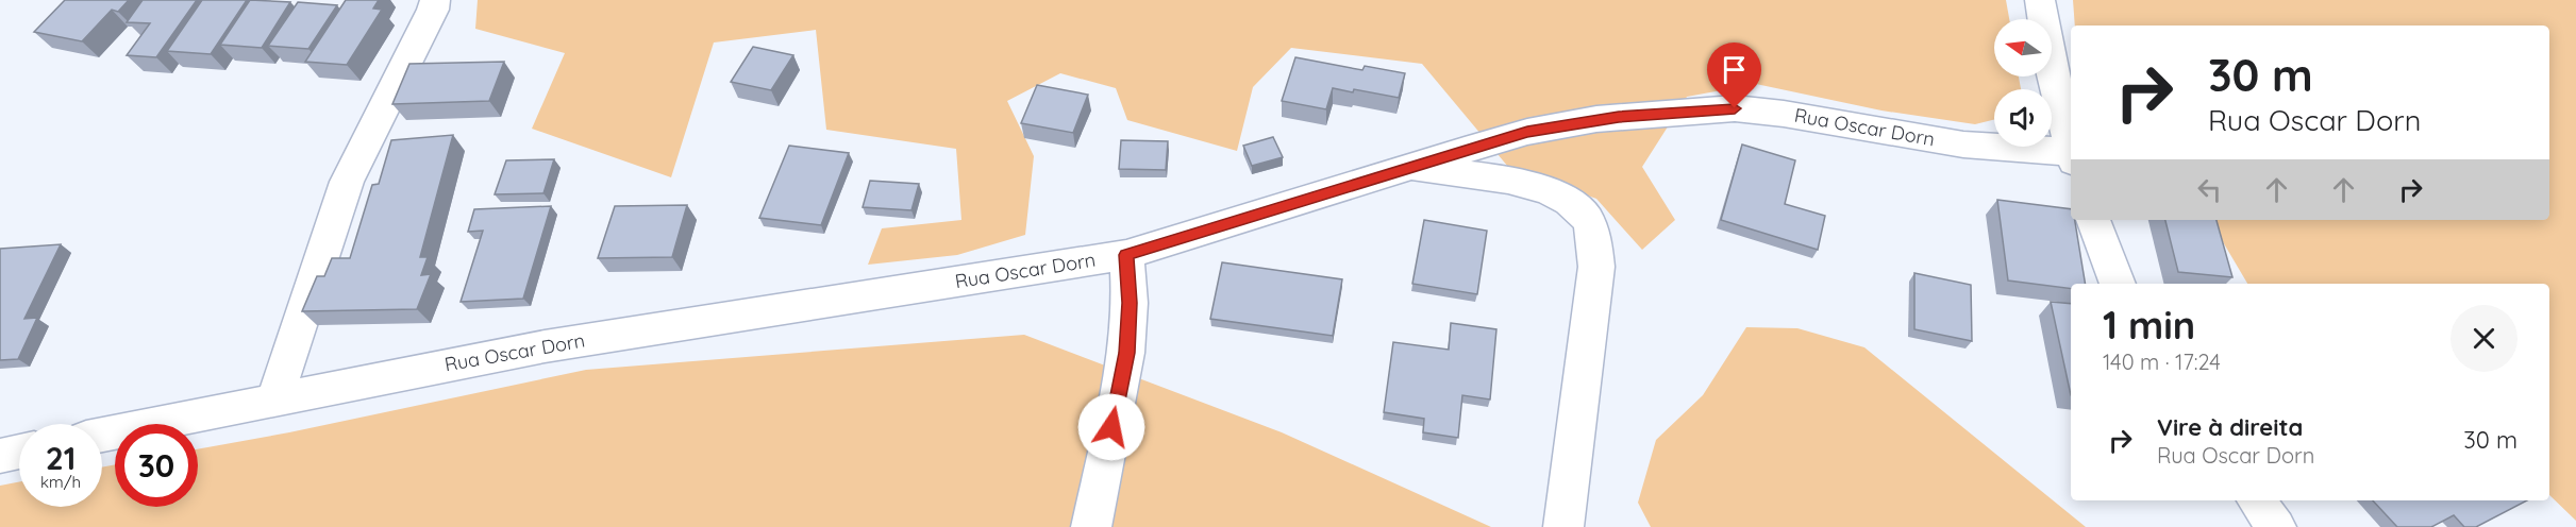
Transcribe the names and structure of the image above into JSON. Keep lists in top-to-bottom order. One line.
{"streets":{"street":["Rua Oscar Dorn"]},"north":"left","page":{"turn":["30 m","Rua Oscar Dorn"],"heading":["1 min","140 m · 17:24"],"list":[{"name":"Vire à direita","note":"Rua Oscar Dorn","value":"30 m"}],"speed":"21 km/h","limit":"30"}}
